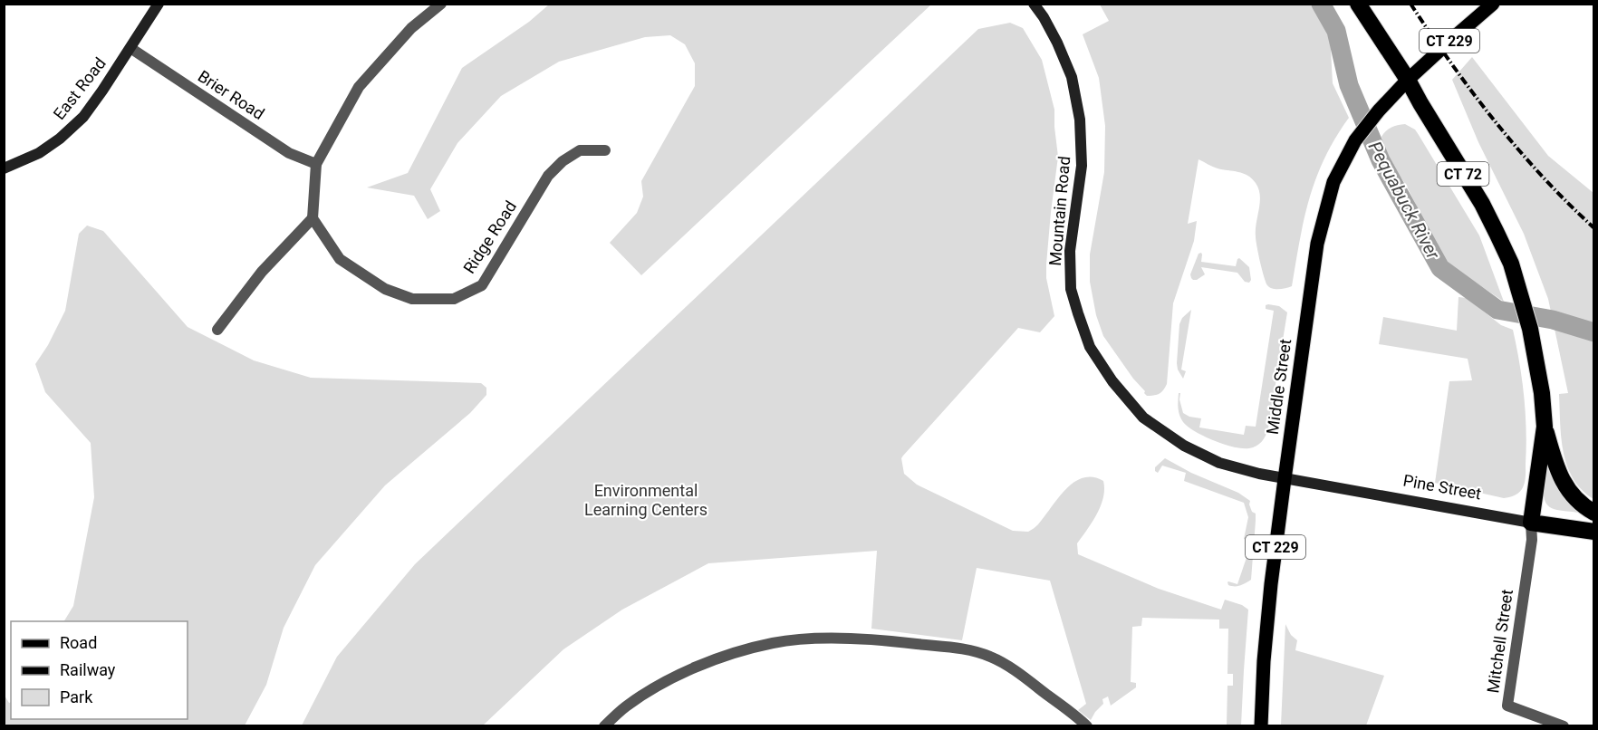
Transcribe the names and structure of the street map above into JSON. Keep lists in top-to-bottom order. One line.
{"streets":{"highway":["CT 72","Pine Street"],"main road":["CT 229","East Road","Mountain Road","Middle Street"],"street":["Brier Road","Ridge Road","Mitchell Street"]},"crossings":[["CT 229","CT 72"],["CT 229","Middle Street"],["East Road","Brier Road"],["CT 72","Middle Street"],["CT 72","Pine Street"],["CT 72","Mitchell Street"],["Mountain Road","Middle Street"],["Mountain Road","Pine Street"],["Middle Street","Pine Street"],["Pine Street","Mitchell Street"]],"water":["Pequabuck River"],"parks":["Environmental Learning Centers"],"legend":["Road","Railway","Park"]}
